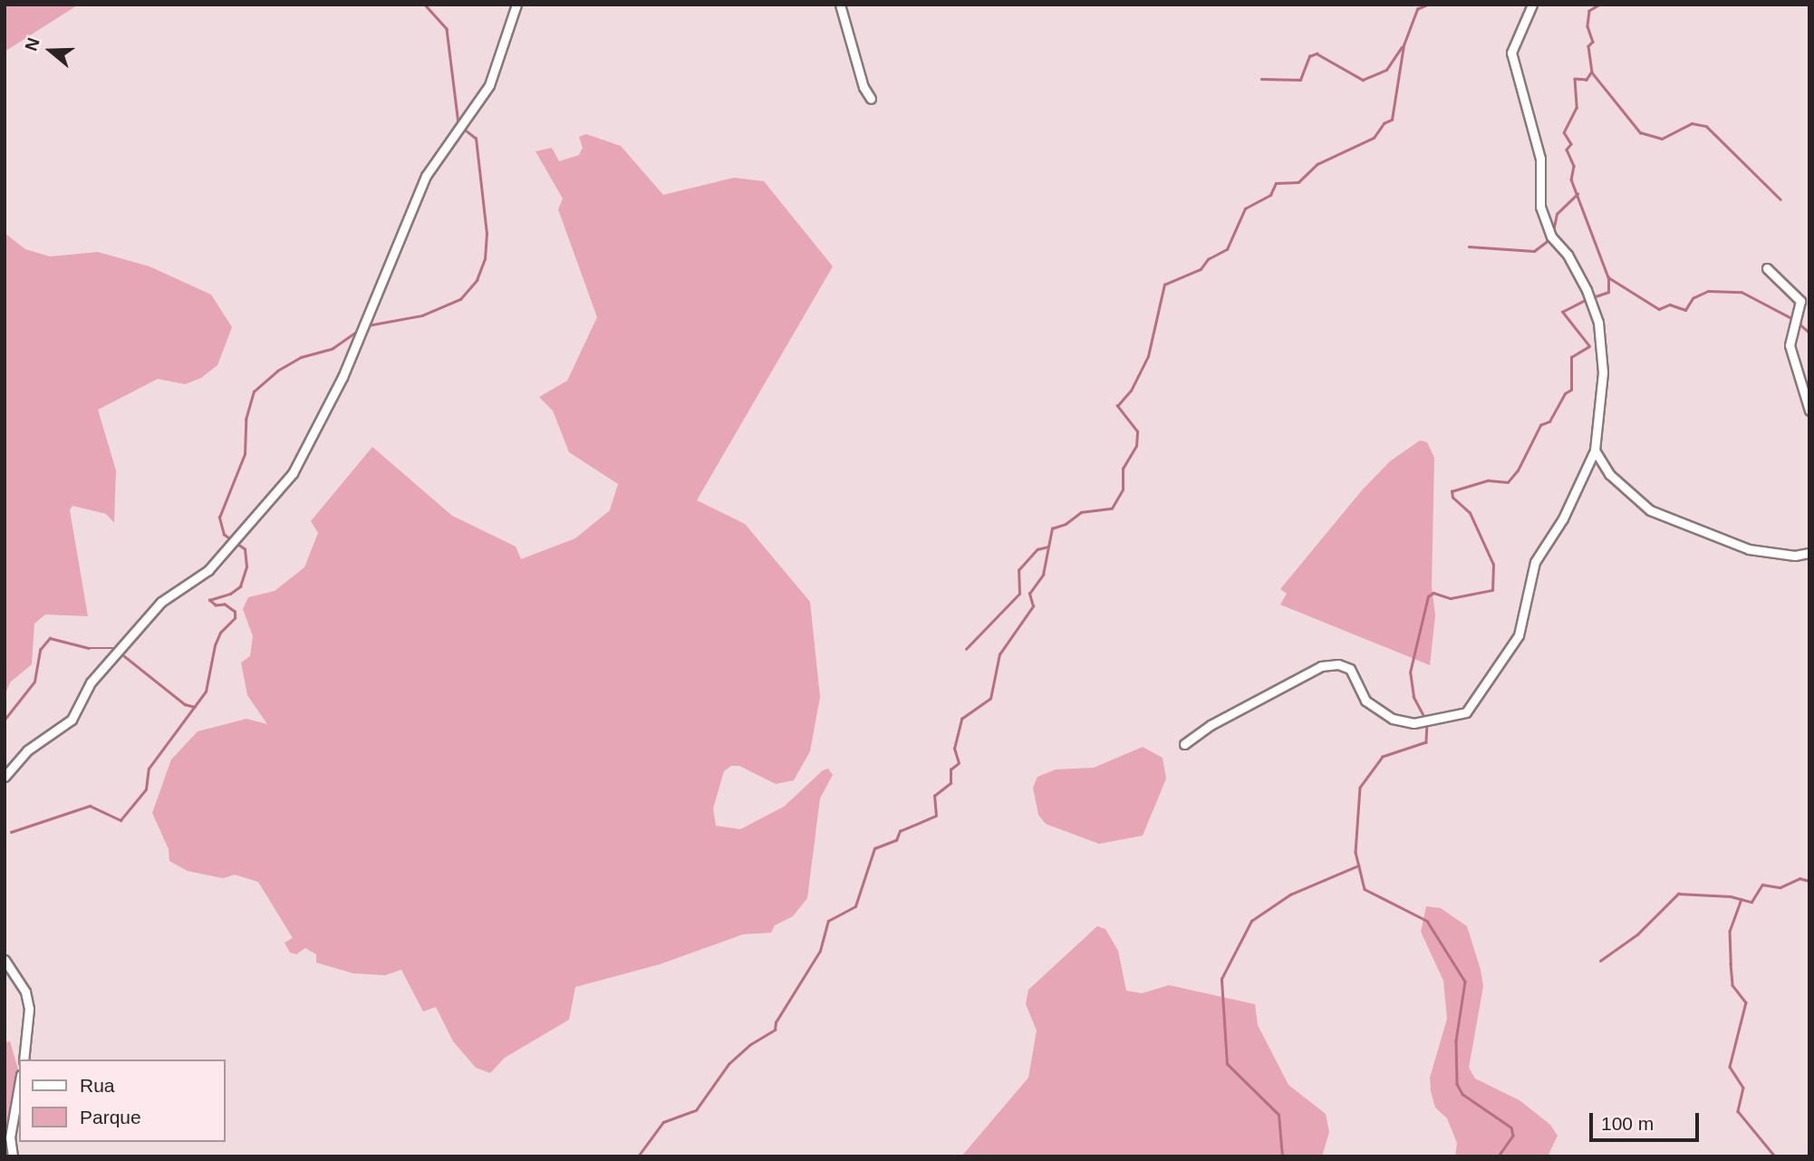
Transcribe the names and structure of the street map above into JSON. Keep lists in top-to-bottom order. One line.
{"legend":["Rua","Parque"],"scale_bar":"100 m","north":"left"}
